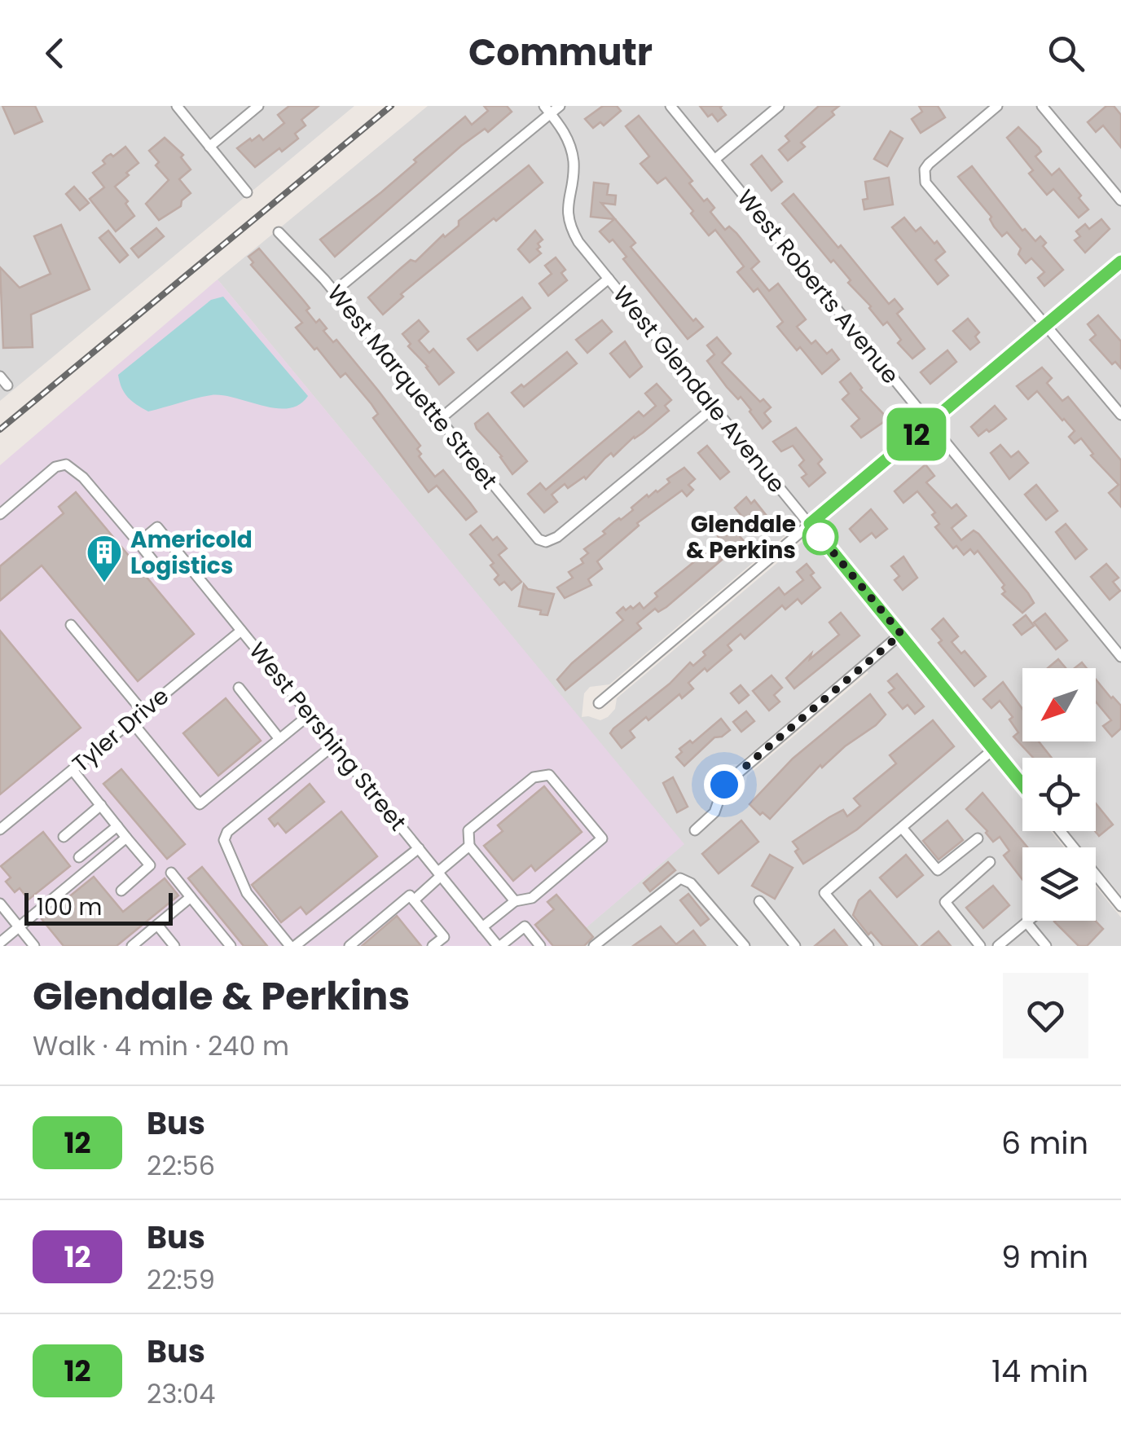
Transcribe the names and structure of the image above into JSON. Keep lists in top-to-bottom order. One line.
{"streets":{"street":["West Roberts Avenue","West Marquette Street","West Glendale Avenue","Tyler Drive","West Pershing Street"]},"crossings":[["West Marquette Street","West Glendale Avenue"],["Tyler Drive","West Pershing Street"]],"places":{"other":["Glendale & Perkins"],"building":["Americold Logistics"]},"lines":["bus line 12"],"scale_bar":"100 m","north":"bottom left","page":{"header":"Commutr","on_map":"12","scale":"100 m","heading":["Glendale & Perkins","Walk · 4 min · 240 m"],"list":[{"mark":"12","name":"Bus","note":"22:56","value":"6 min"},{"mark":"12","name":"Bus","note":"22:59","value":"9 min"},{"mark":"12","name":"Bus","note":"23:04","value":"14 min"}]}}
